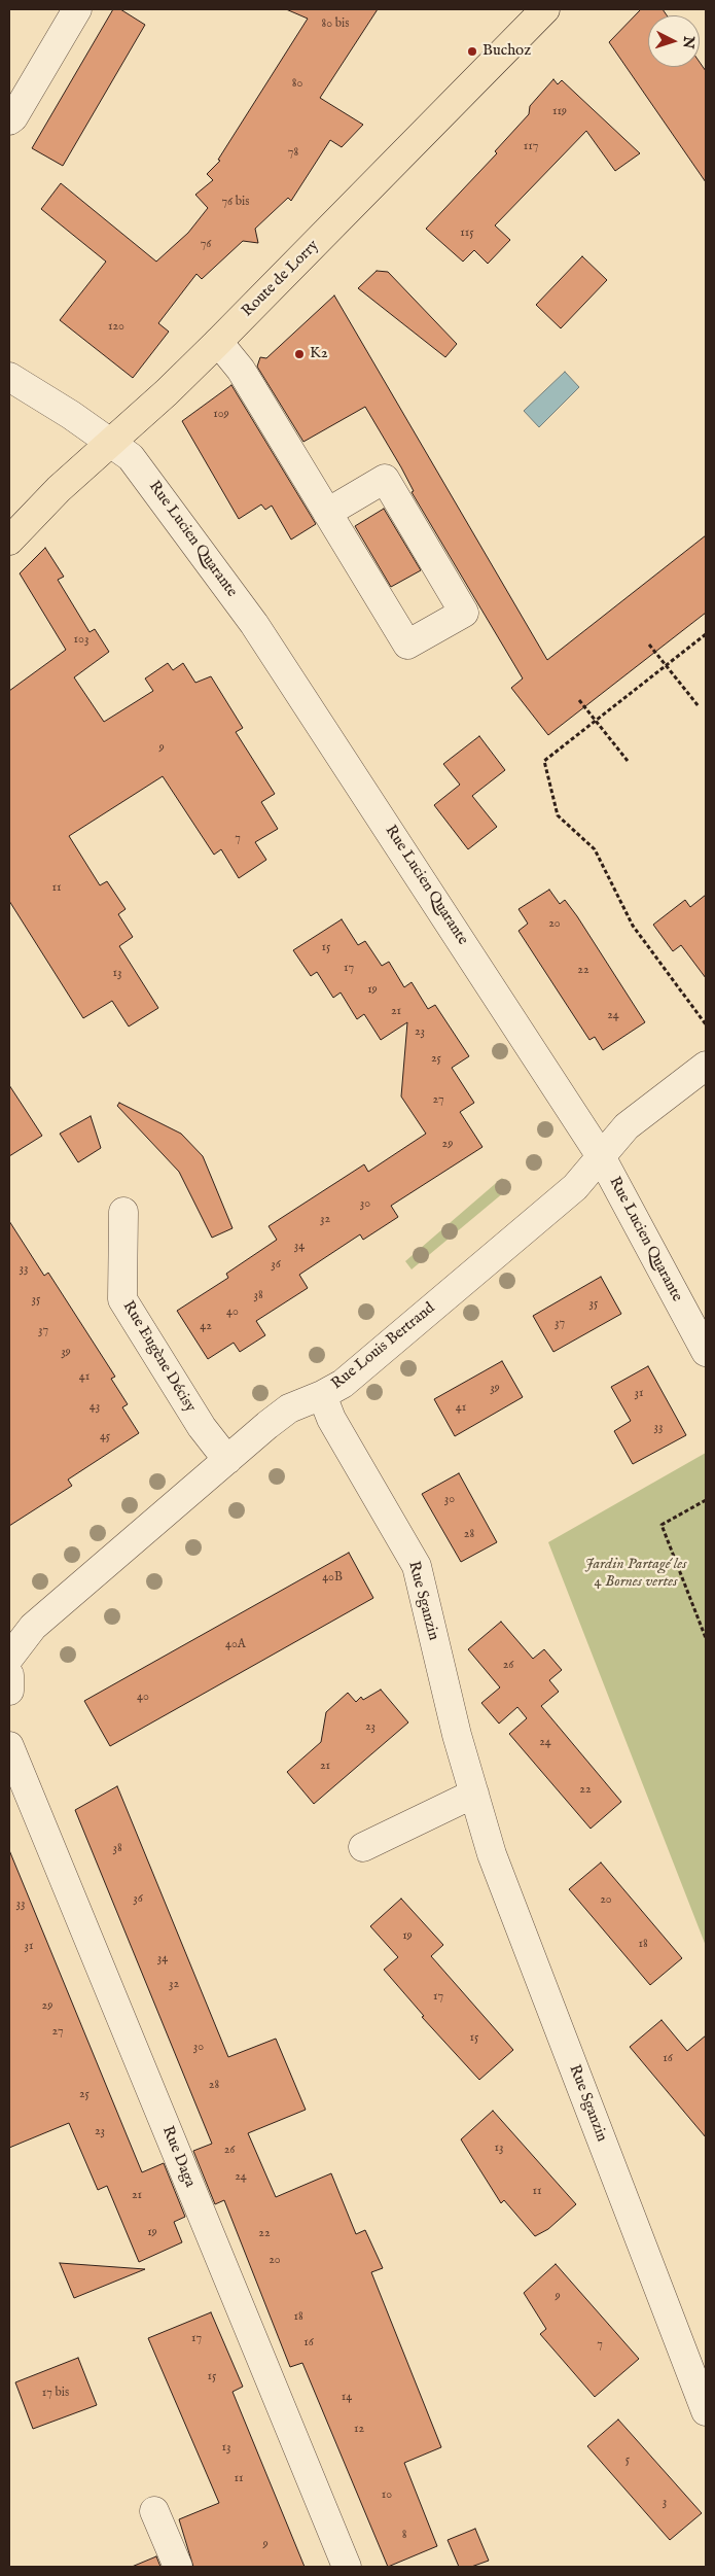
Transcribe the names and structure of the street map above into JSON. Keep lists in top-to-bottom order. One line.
{"streets":{"main road":["Route de Lorry"],"street":["Rue Lucien Quarante","Rue Louis Bertrand","Rue Eugène Décisy","Rue Sganzin","Rue Daga"]},"crossings":[["Route de Lorry","Rue Lucien Quarante"],["Rue Lucien Quarante","Rue Louis Bertrand"],["Rue Louis Bertrand","Rue Eugène Décisy"],["Rue Louis Bertrand","Rue Sganzin"]],"parks":["Jardin Partagé les 4 Bornes vertes"],"places":["Buchoz","K2"],"house_numbers":["80 bis","80","119","117","78","76 bis","115","76","120","109","103","9","7","11","20","15","17","22","13","19","21","24","23","25","27","29","30","32","34","36","33","38","35","35","40","37","42","37","39","41","39","31","43","41","33","45","30","28","40B","40A","26","40","23","24","21","22","38","36","20","33","19","18","31","34","32","17","29","27","15","30","16","28","25","23","13","26","24","11","21","19","22","20","9","18","17","16","7","15","17 bis","14","12","13","5","11","10","3","8","9"],"north":"right"}
